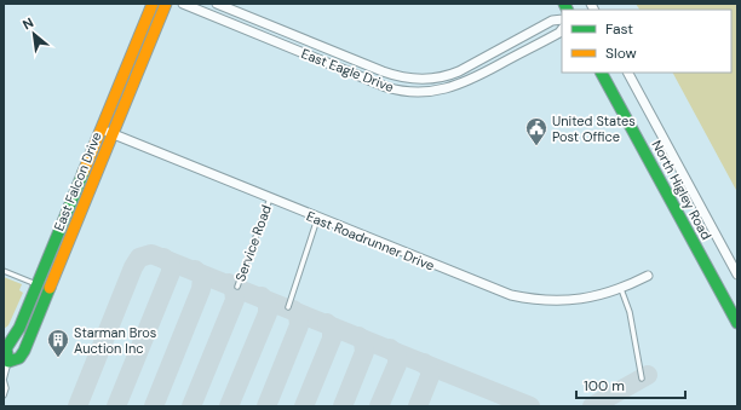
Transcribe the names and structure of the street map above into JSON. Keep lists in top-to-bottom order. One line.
{"streets":{"street":["East Eagle Drive","East Falcon Drive","North Higley Road","East Roadrunner Drive"],"lane":["Service Road"]},"crossings":[["East Falcon Drive","East Roadrunner Drive"],["East Roadrunner Drive","Service Road"]],"places":{"public building":["United States Post Office"],"building":["Starman Bros Auction Inc"]},"legend":["Fast","Slow"],"scale_bar":"100 m","north":"top left"}
